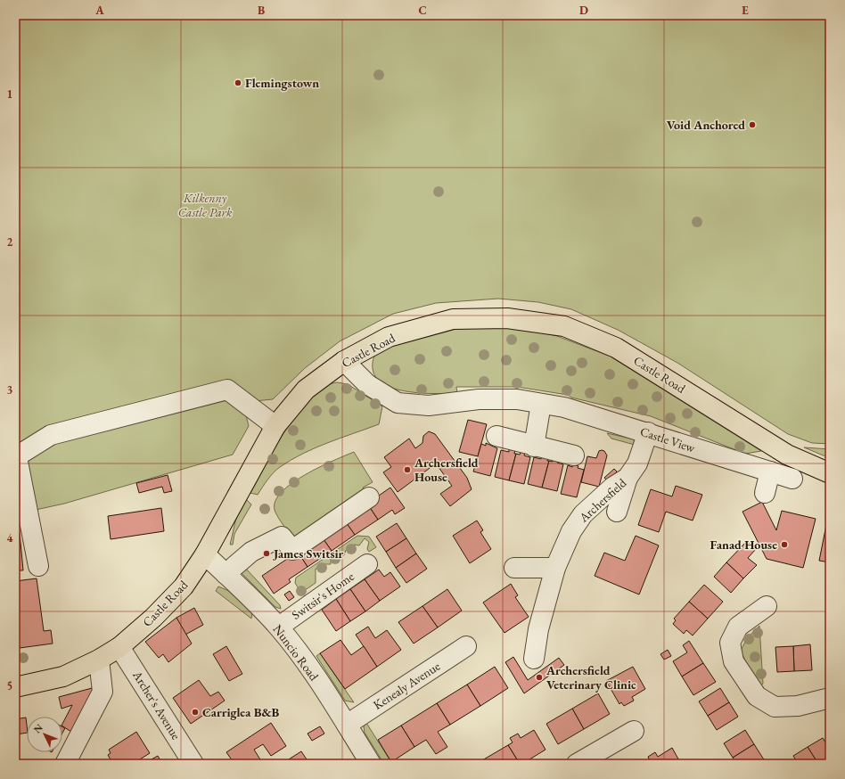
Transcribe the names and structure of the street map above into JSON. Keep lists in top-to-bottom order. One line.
{"streets":{"main road":["Castle Road"],"street":["Castle View","Archersfield","Switsir's Home","Nuncio Road","Kenealy Avenue","Archer's Avenue"]},"crossings":[["Castle Road","Castle View"],["Castle Road","Nuncio Road"],["Castle Road","Archer's Avenue"],["Castle View","Archersfield"],["Switsir's Home","Nuncio Road"],["Nuncio Road","Kenealy Avenue"]],"parks":["Kilkenny Castle Park"],"places":["Flemingstown","Void Anchored","Archersfield House","Fanad House","James Switsir","Archersfield Veterinary Clinic","Carriglea B&B"],"north":"top left","grid":{"columns":["A","B","C","D","E"],"rows":["1","2","3","4","5"]}}
